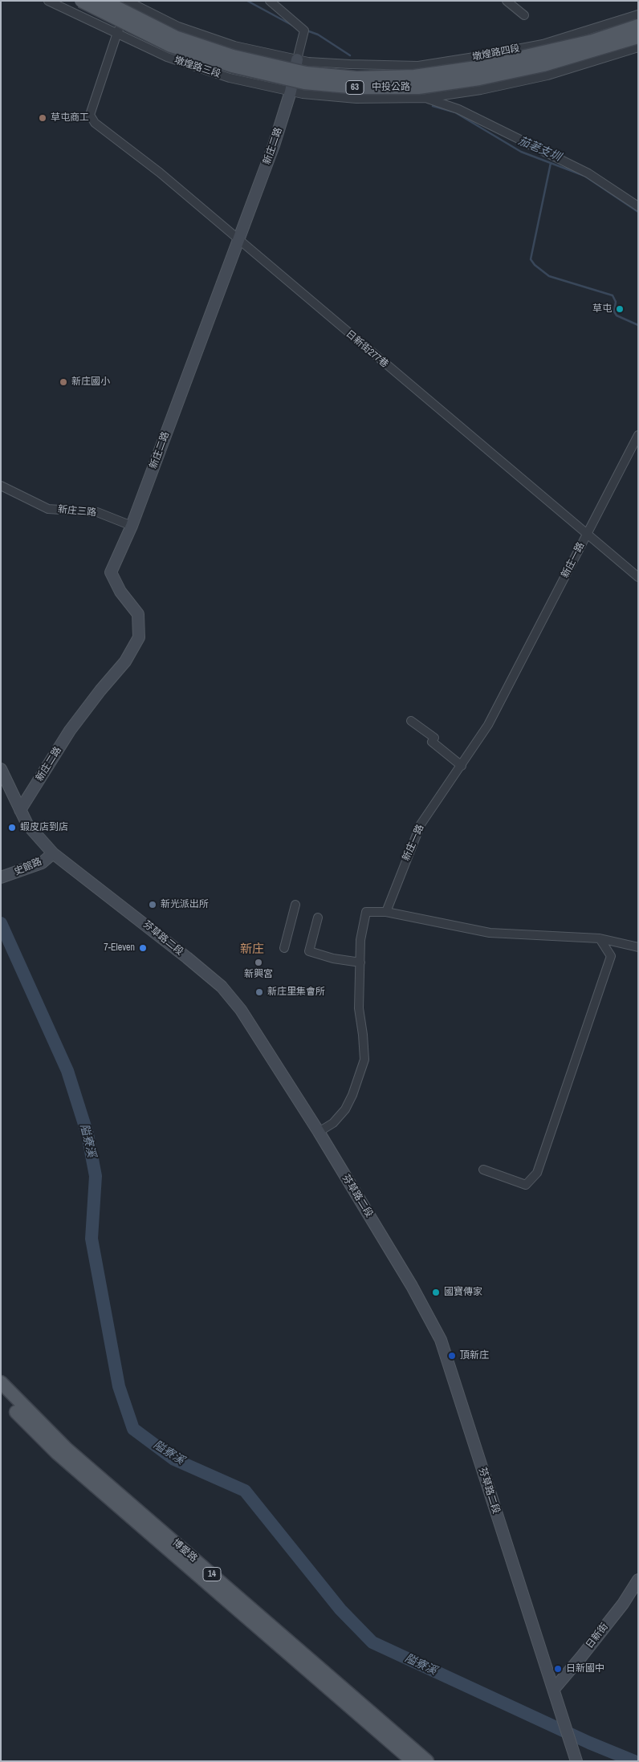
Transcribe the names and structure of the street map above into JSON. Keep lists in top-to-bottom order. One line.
{"streets":{"main road":["63","中投公路","博愛路","14"],"street":["墩煌路四段","墩煌路三段","新庄二路","日新街277巷","新庄三路","新庄一路","史館路","芬草路二段","日新街"]},"crossings":[["墩煌路四段","新庄二路"],["墩煌路三段","新庄二路"],["墩煌路三段","日新街277巷"],["新庄二路","日新街277巷"],["新庄二路","新庄三路"],["新庄二路","芬草路二段"],["日新街277巷","新庄一路"],["史館路","芬草路二段"],["芬草路二段","日新街"]],"districts":["新庄"],"water":["茄荖支圳","隘寮溪"],"places":["草屯商工","草屯","新庄國小","蝦皮店到店","新光派出所","7-Eleven","新興宮","新庄里集會所","國寶傳家","頂新庄","日新國中"]}
